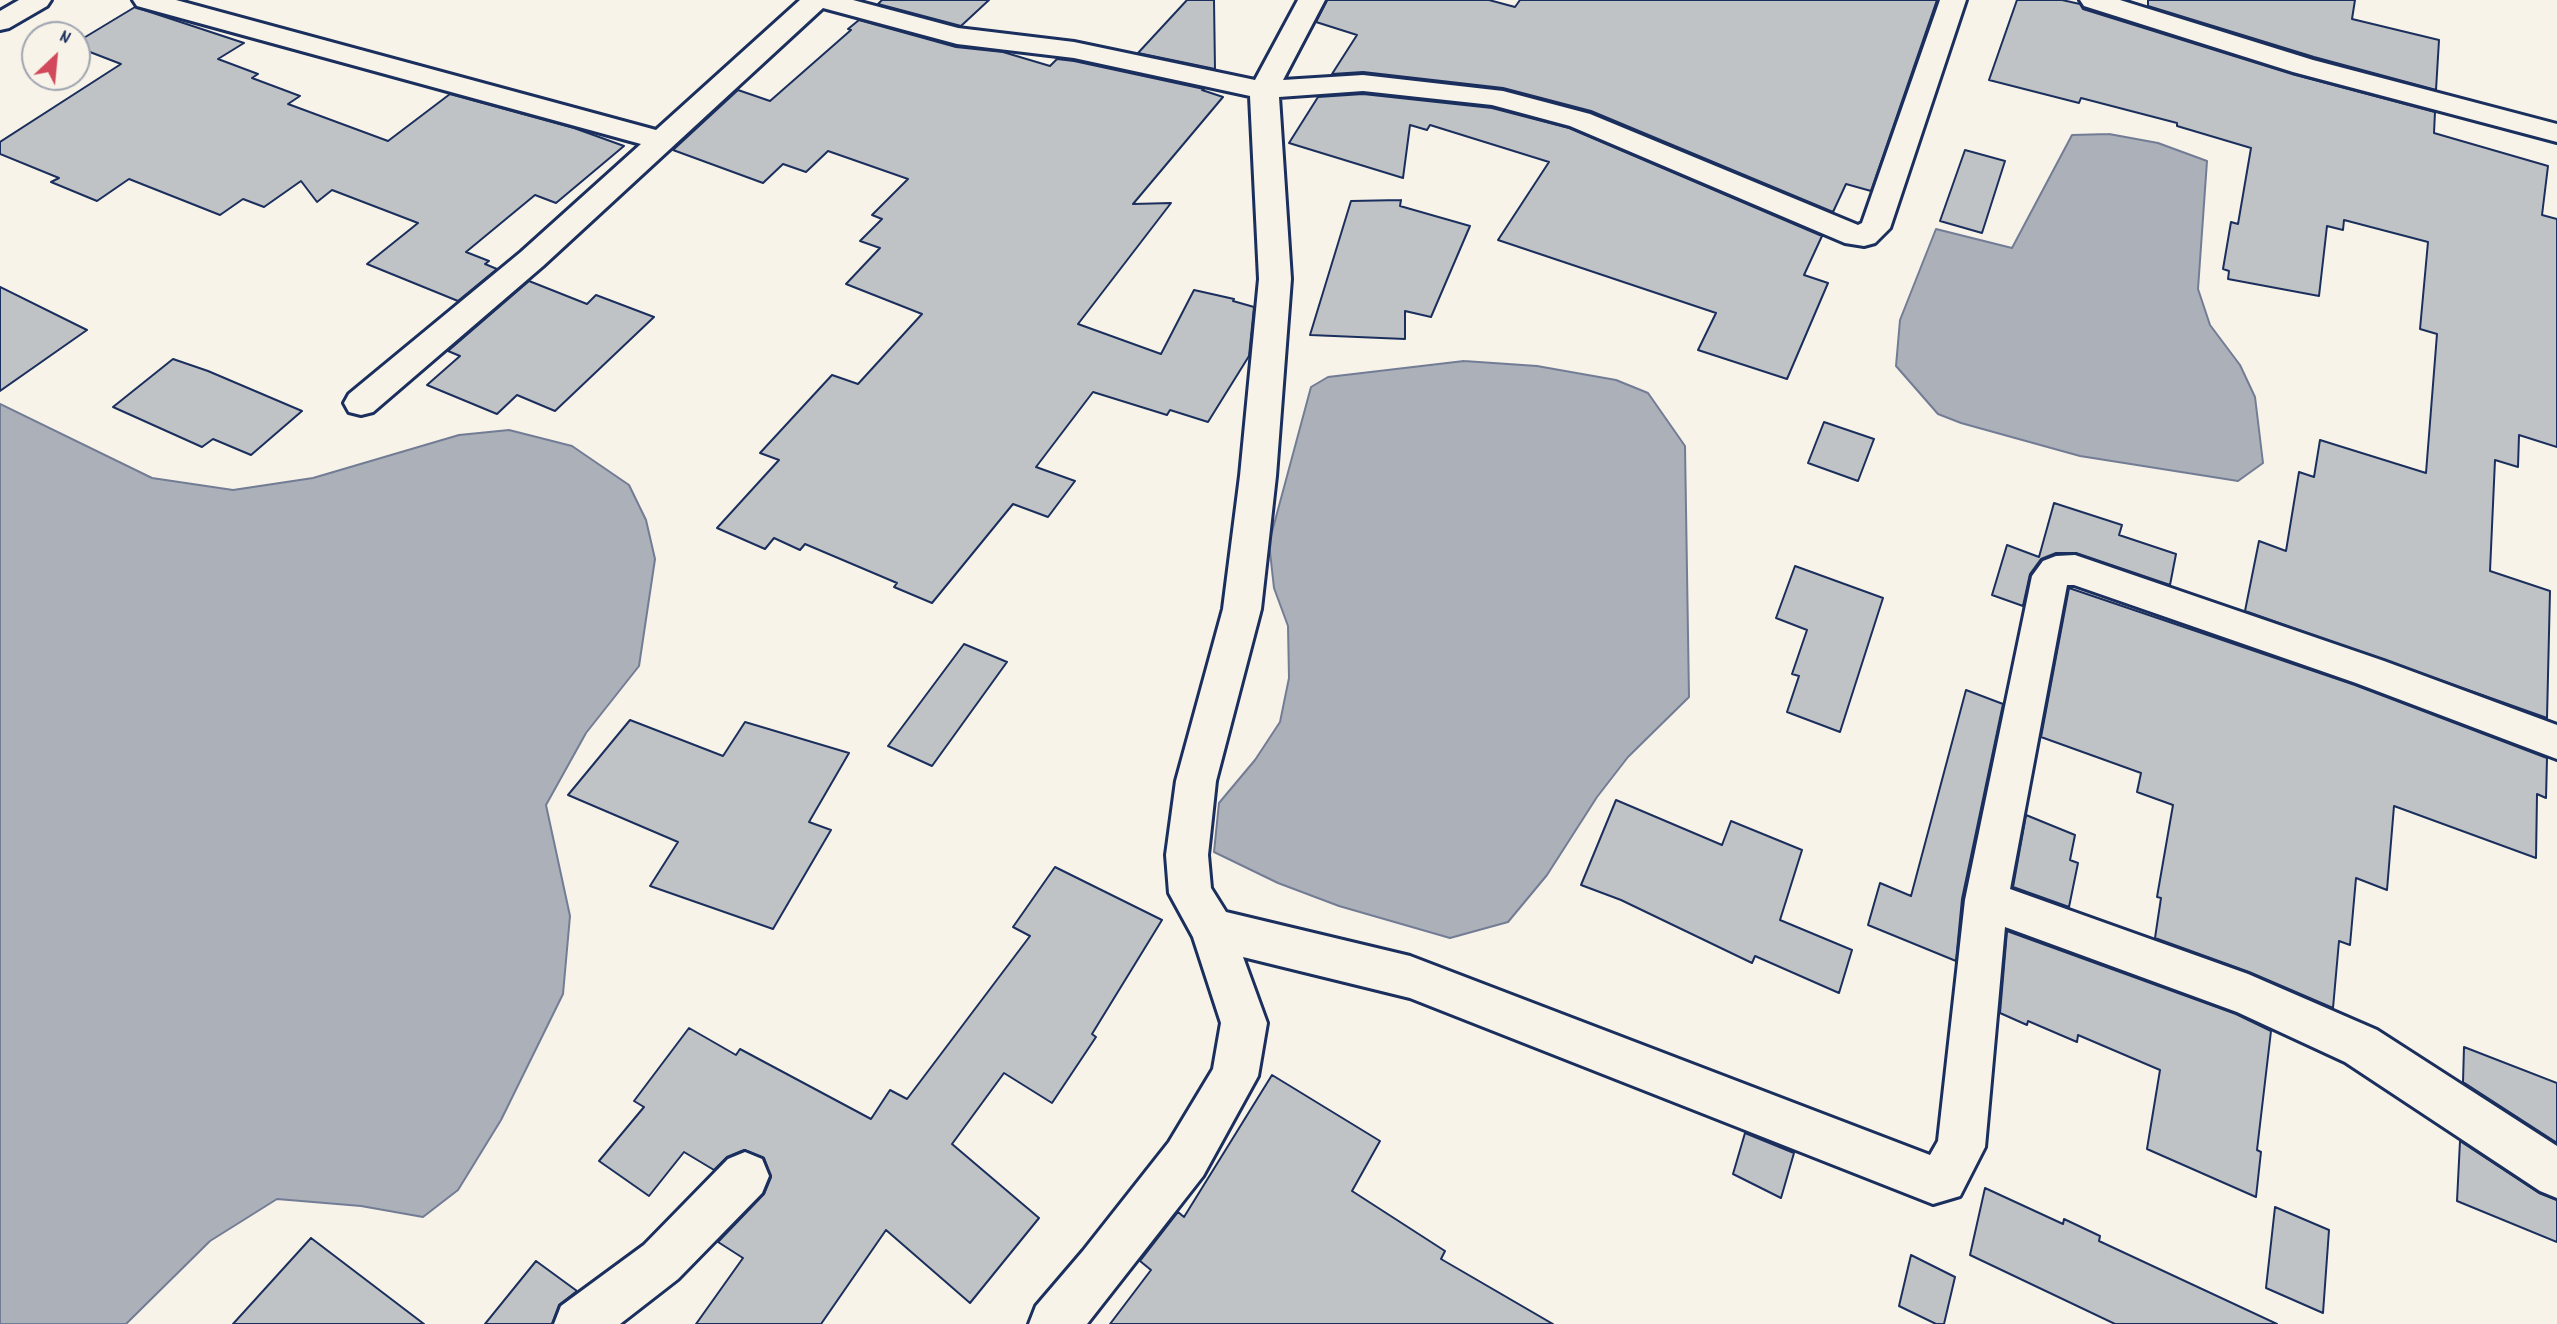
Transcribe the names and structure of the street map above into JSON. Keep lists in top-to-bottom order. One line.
{"north":"top right"}
